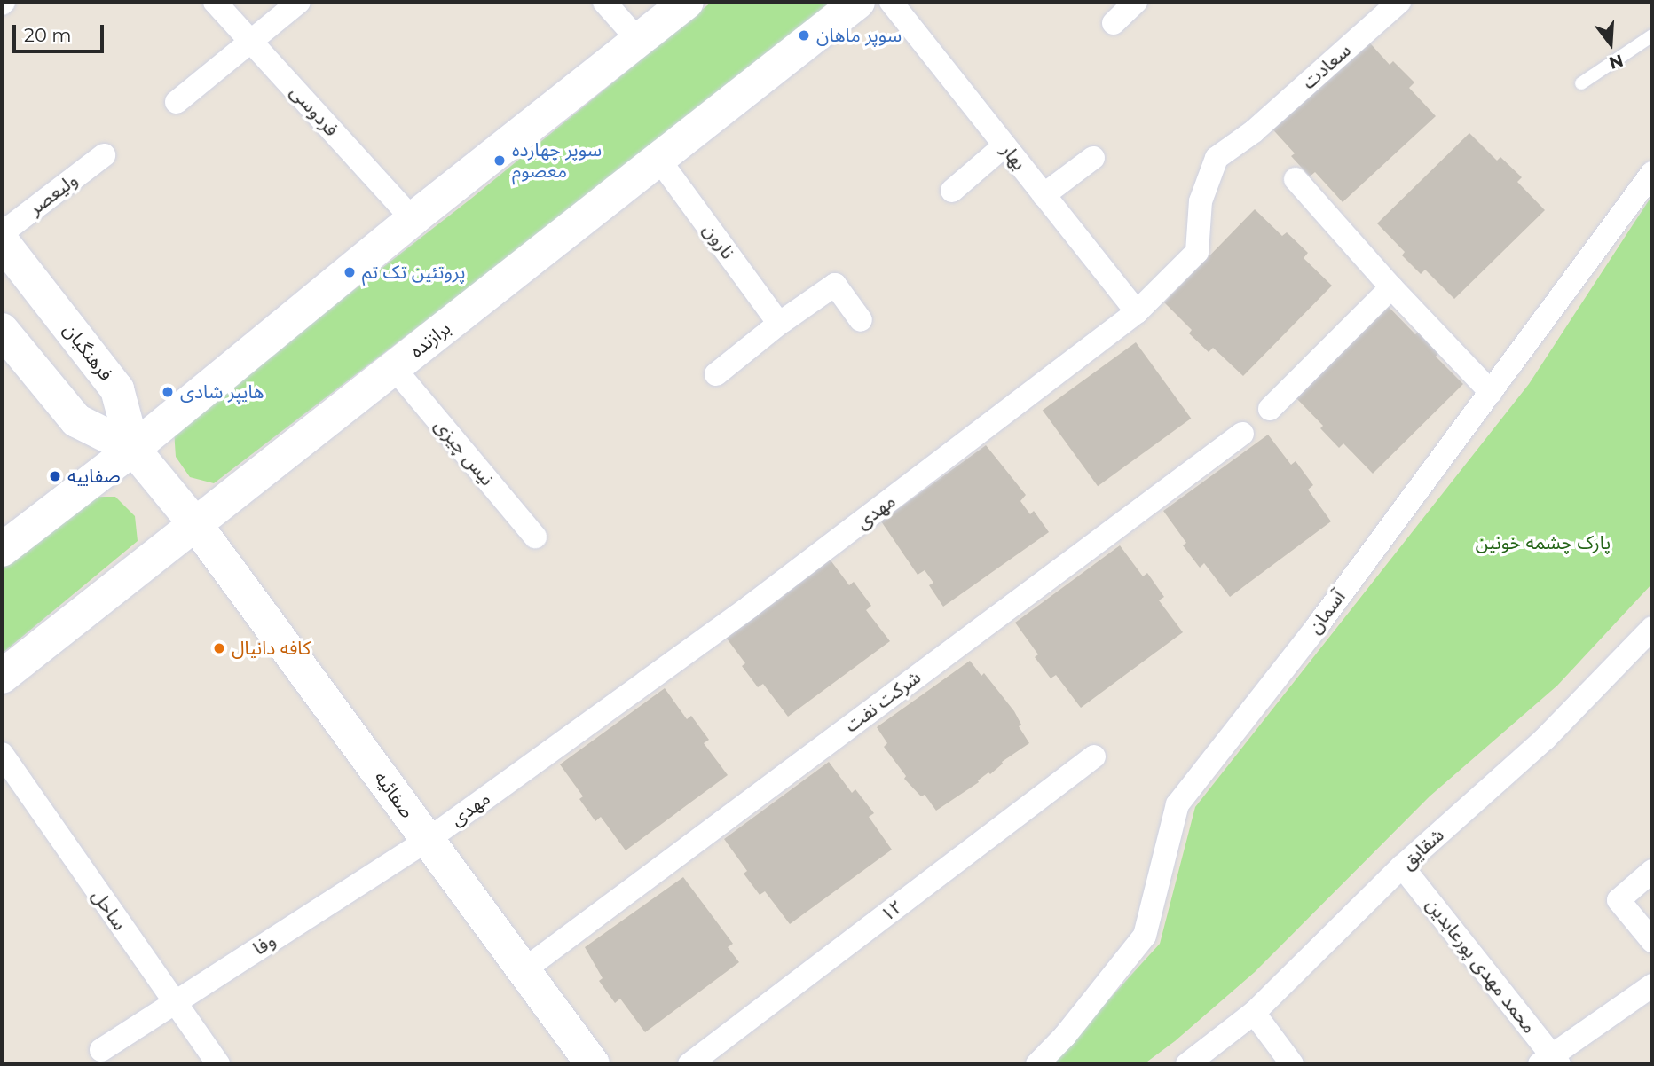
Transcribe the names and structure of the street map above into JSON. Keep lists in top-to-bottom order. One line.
{"streets":{"main road":["برازنده","فرهنگیان","صفائیه"],"street":["سعادت","فردوسی","بهار","ولیعصر","نارون","نیس چیزی","مهدی","آسمان","شرکت نفت","شقایق","ساحل","۱۲","وفا","محمد مهدی پورعابدین"]},"crossings":[["سعادت","مهدی"],["بهار","مهدی"],["نارون","برازنده"],["برازنده","نیس چیزی"],["برازنده","صفائیه"],["فرهنگیان","صفائیه"],["مهدی","صفائیه"],["مهدی","وفا"],["شرکت نفت","صفائیه"],["صفائیه","وفا"],["شقایق","محمد مهدی پورعابدین"],["ساحل","وفا"]],"parks":["پارک چشمه خونین"],"places":["سوپر ماهان","سوپر چهارده معصوم","پروتئین تک تم","هایپر شادی","صفاییه","کافه دانیال"],"scale_bar":"20 m","north":"bottom"}
